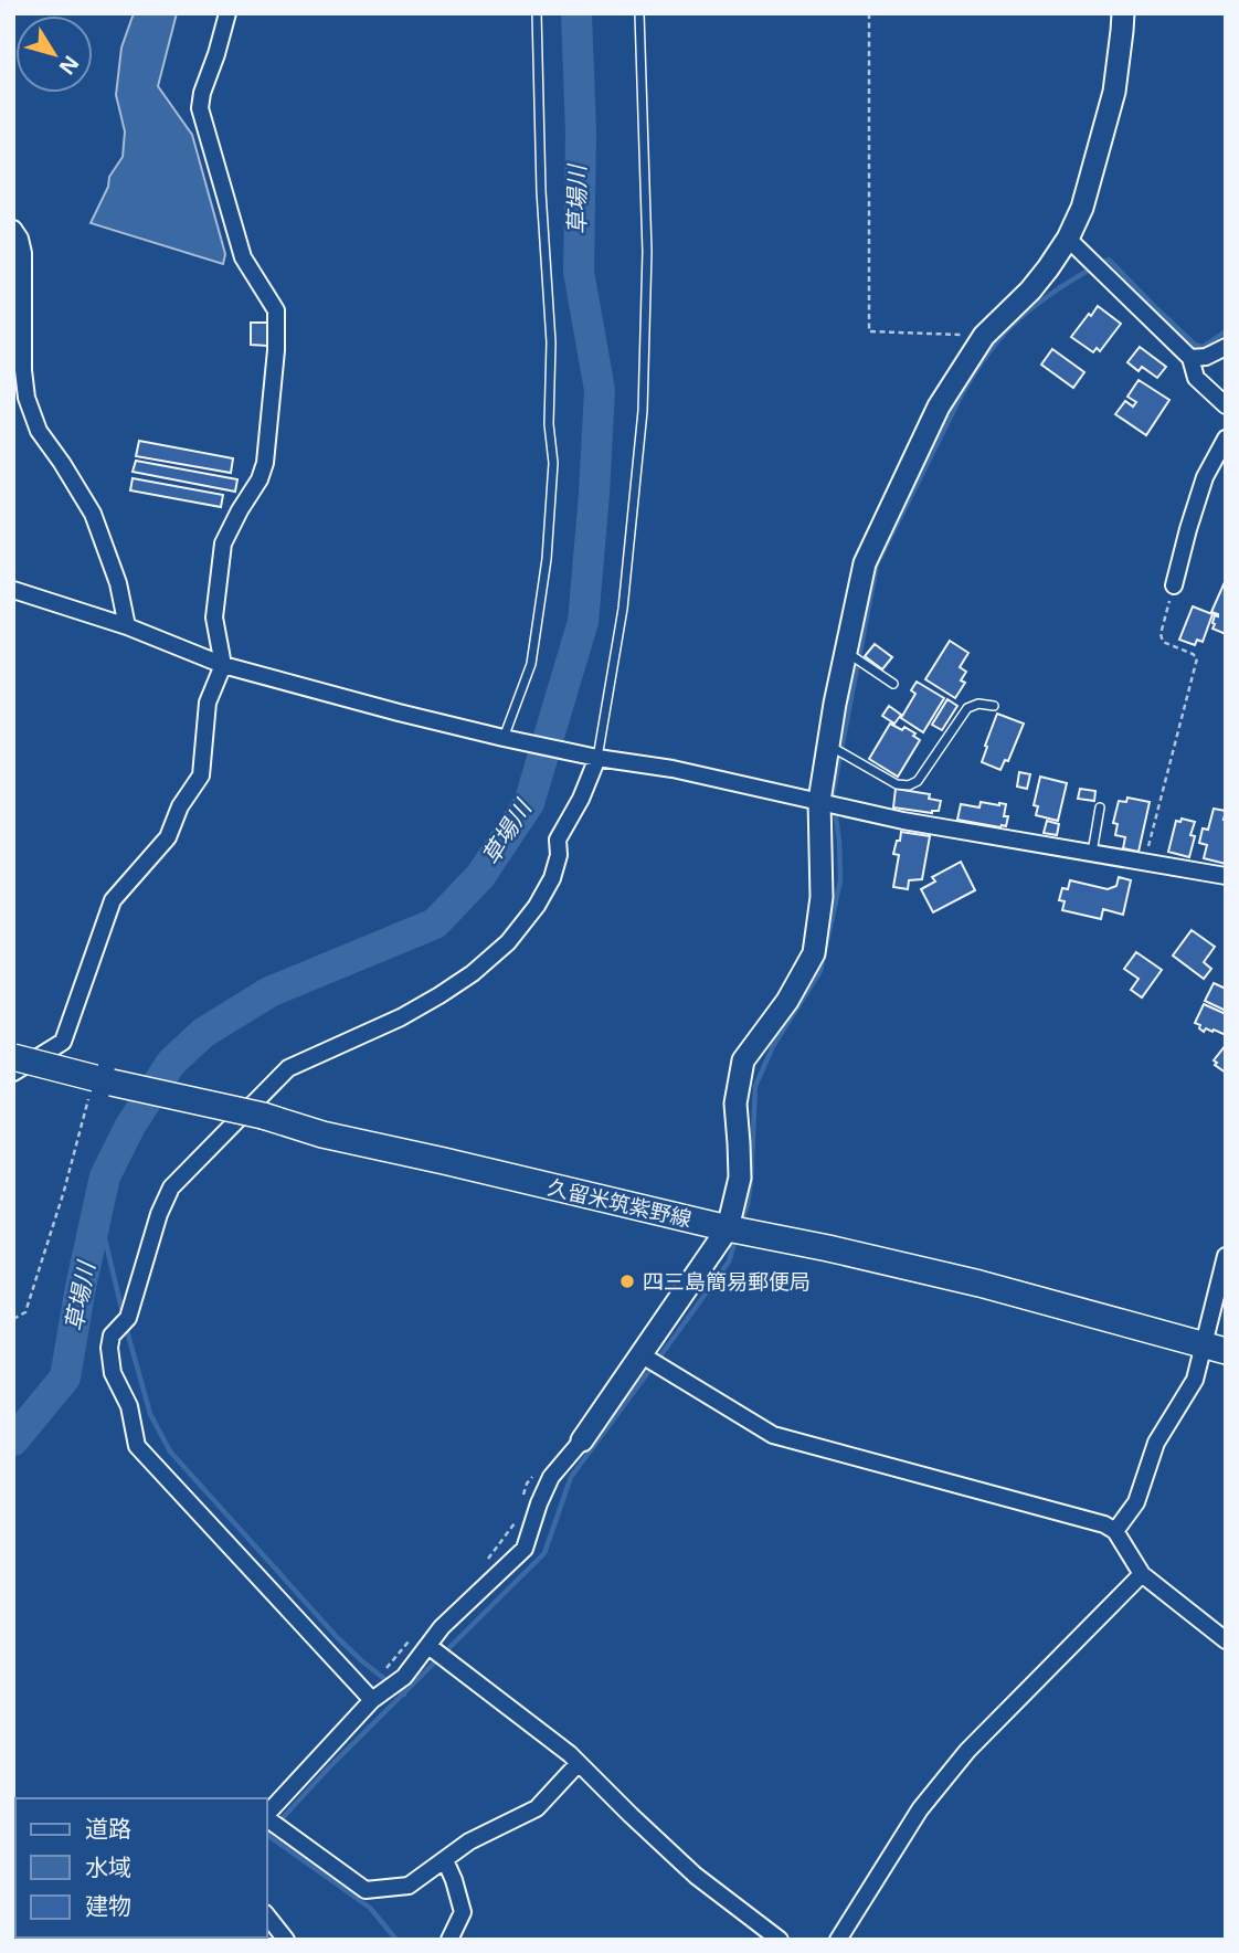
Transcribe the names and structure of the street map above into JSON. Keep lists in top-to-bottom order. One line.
{"streets":{"main road":["久留米筑紫野線"]},"water":["草場川"],"places":["四三島簡易郵便局"],"legend":["道路","水域","建物"],"north":"bottom right"}
